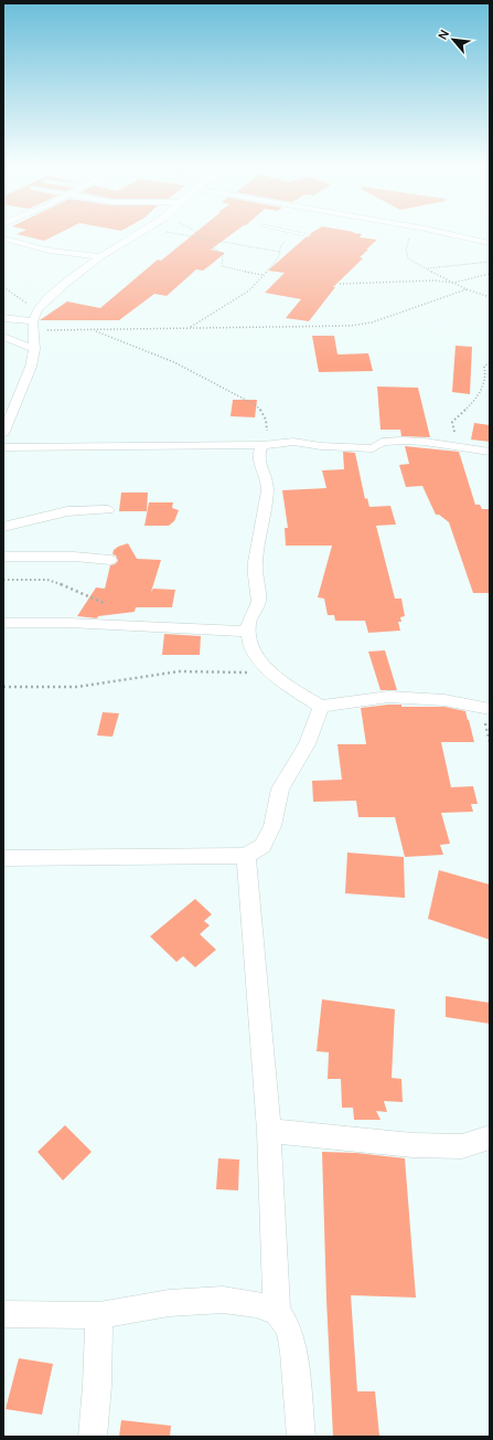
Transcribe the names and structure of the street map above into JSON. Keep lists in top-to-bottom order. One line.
{"north":"top left"}
